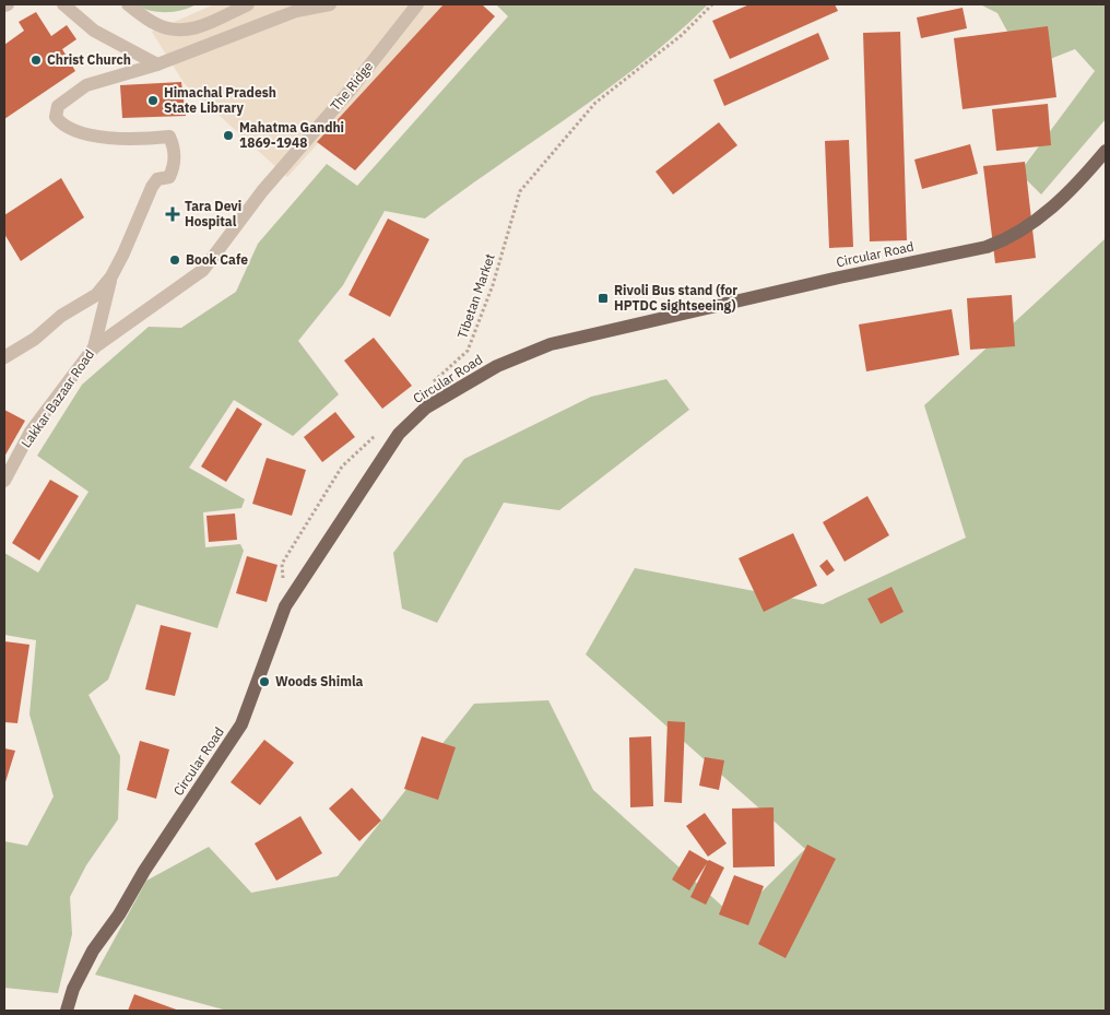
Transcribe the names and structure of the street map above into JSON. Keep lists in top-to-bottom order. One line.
{"streets":{"main road":["Circular Road"],"street":["The Ridge","Lakkar Bazaar Road"],"path":["Tibetan Market"]},"crossings":[["The Ridge","Lakkar Bazaar Road"]],"places":{"other":["Christ Church","Himachal Pradesh State Library","Mahatma Gandhi 1869-1948","Book Cafe","Woods Shimla"],"health":["Tara Devi Hospital"],"transit":["Rivoli Bus stand (for HPTDC sightseeing)"]}}
